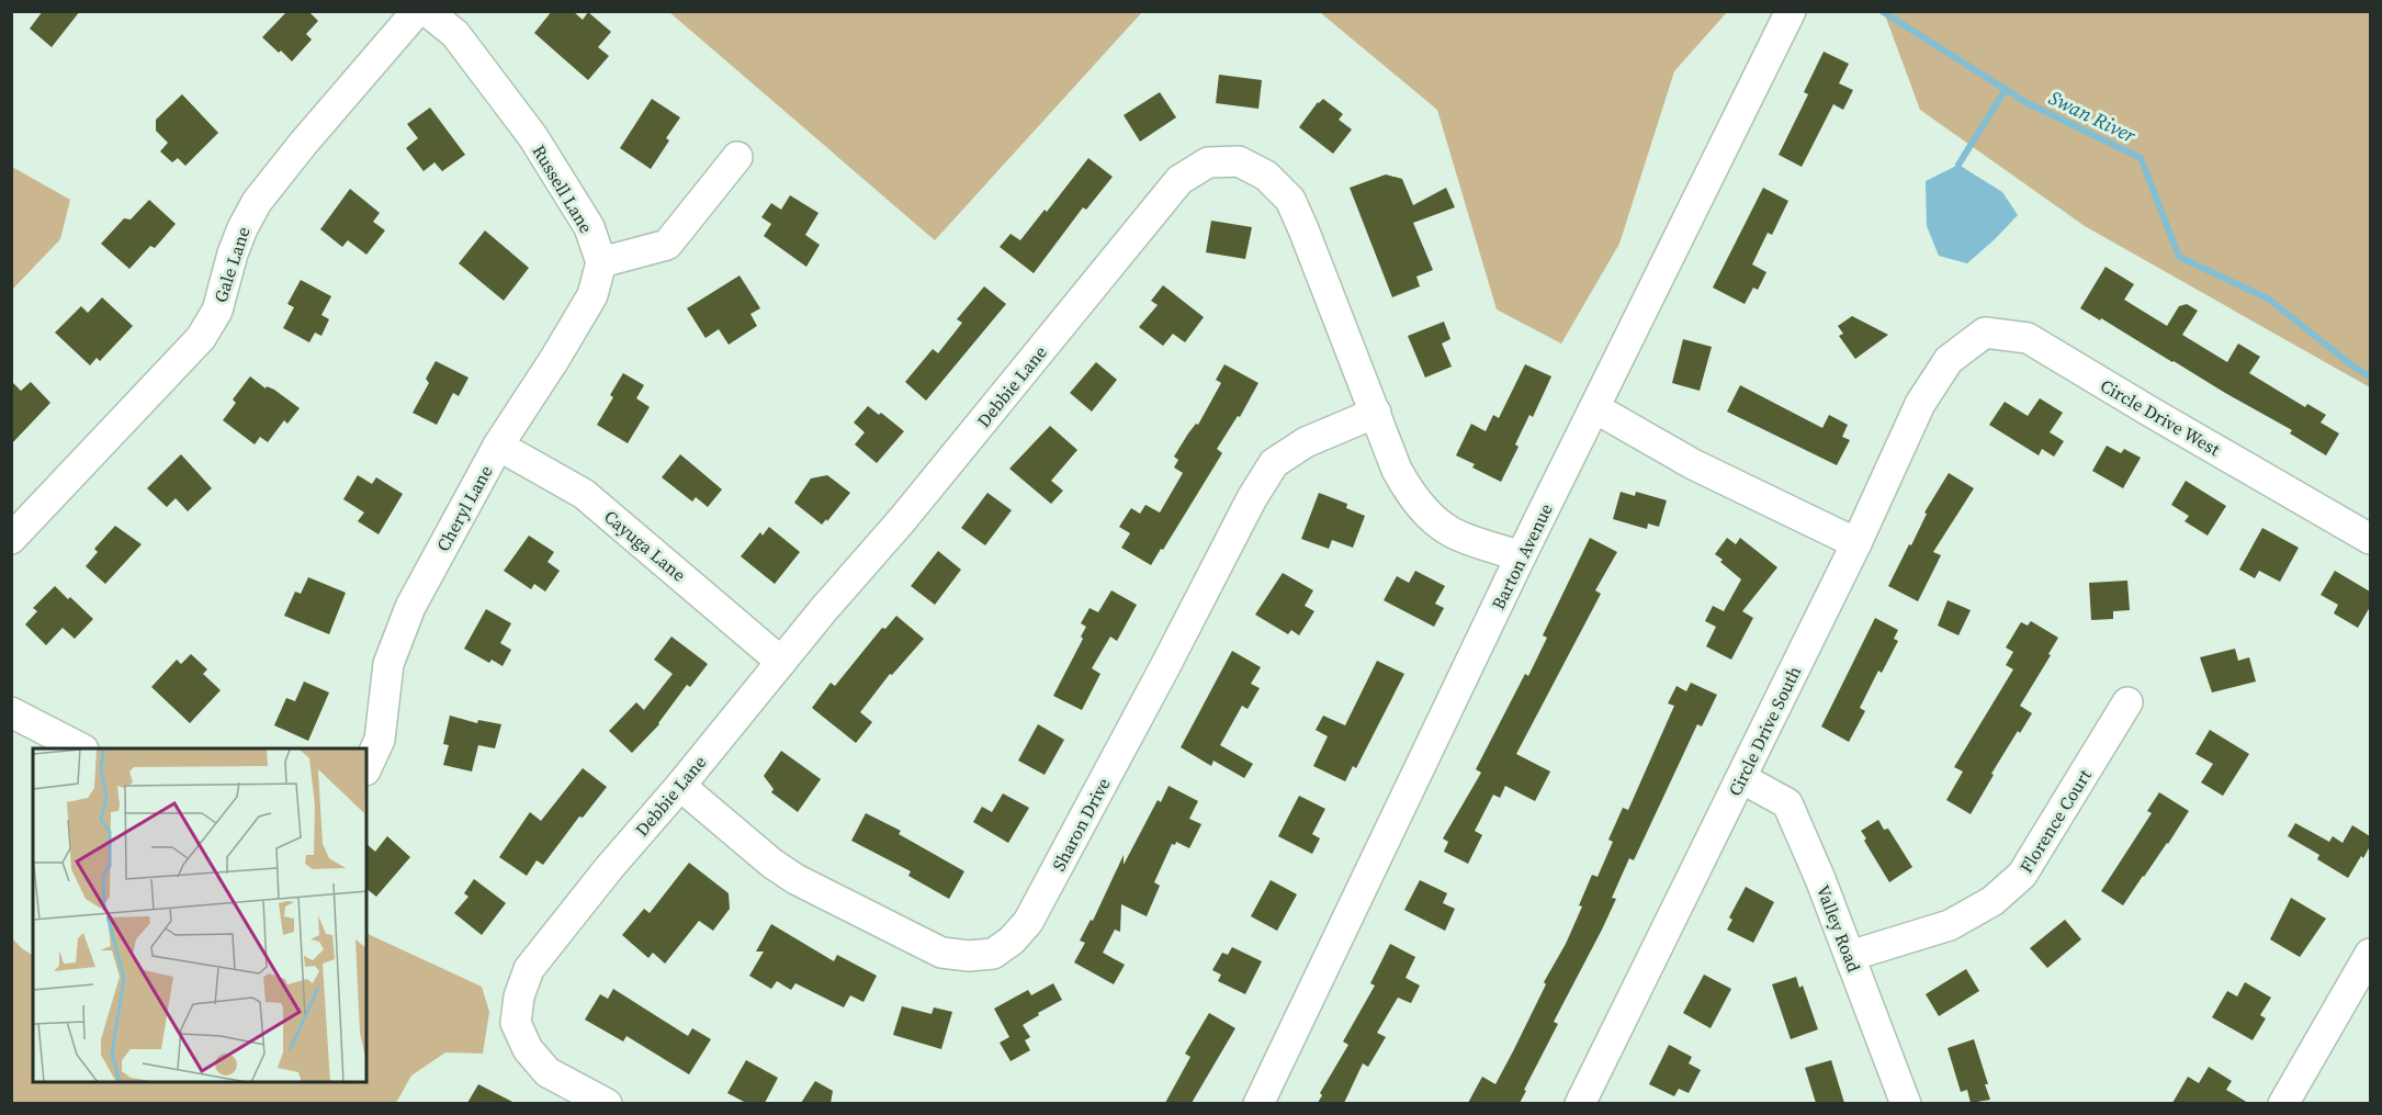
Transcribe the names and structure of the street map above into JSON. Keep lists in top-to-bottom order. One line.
{"streets":{"street":["Russell Lane","Gale Lane","Debbie Lane","Circle Drive West","Cheryl Lane","Cayuga Lane","Barton Avenue","Circle Drive South","Florence Court","Sharon Drive","Valley Road"]},"crossings":[["Russell Lane","Cheryl Lane"],["Debbie Lane","Cayuga Lane"],["Debbie Lane","Barton Avenue"],["Debbie Lane","Sharon Drive"],["Circle Drive West","Circle Drive South"],["Cheryl Lane","Cayuga Lane"],["Circle Drive South","Valley Road"],["Florence Court","Valley Road"]],"water":["Swan River"]}
